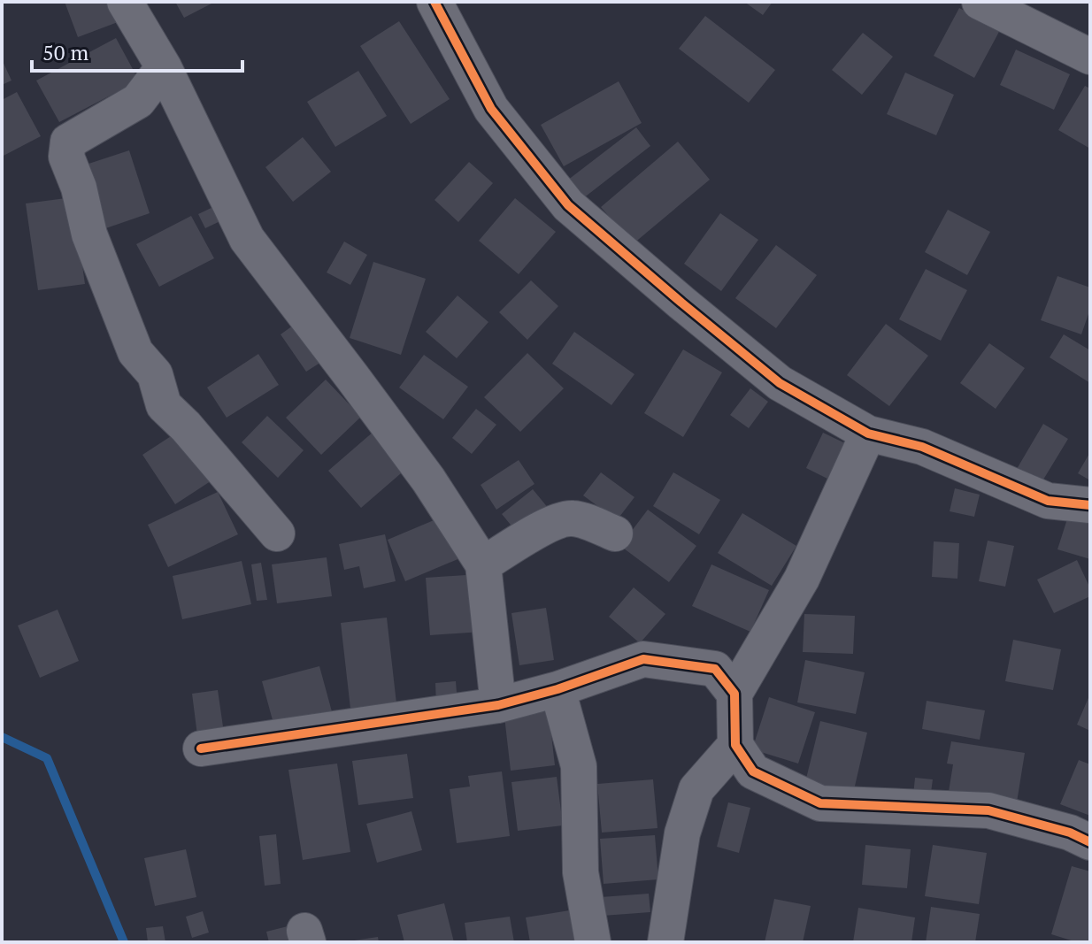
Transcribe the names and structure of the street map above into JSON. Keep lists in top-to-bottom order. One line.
{"scale_bar":"50 m"}
